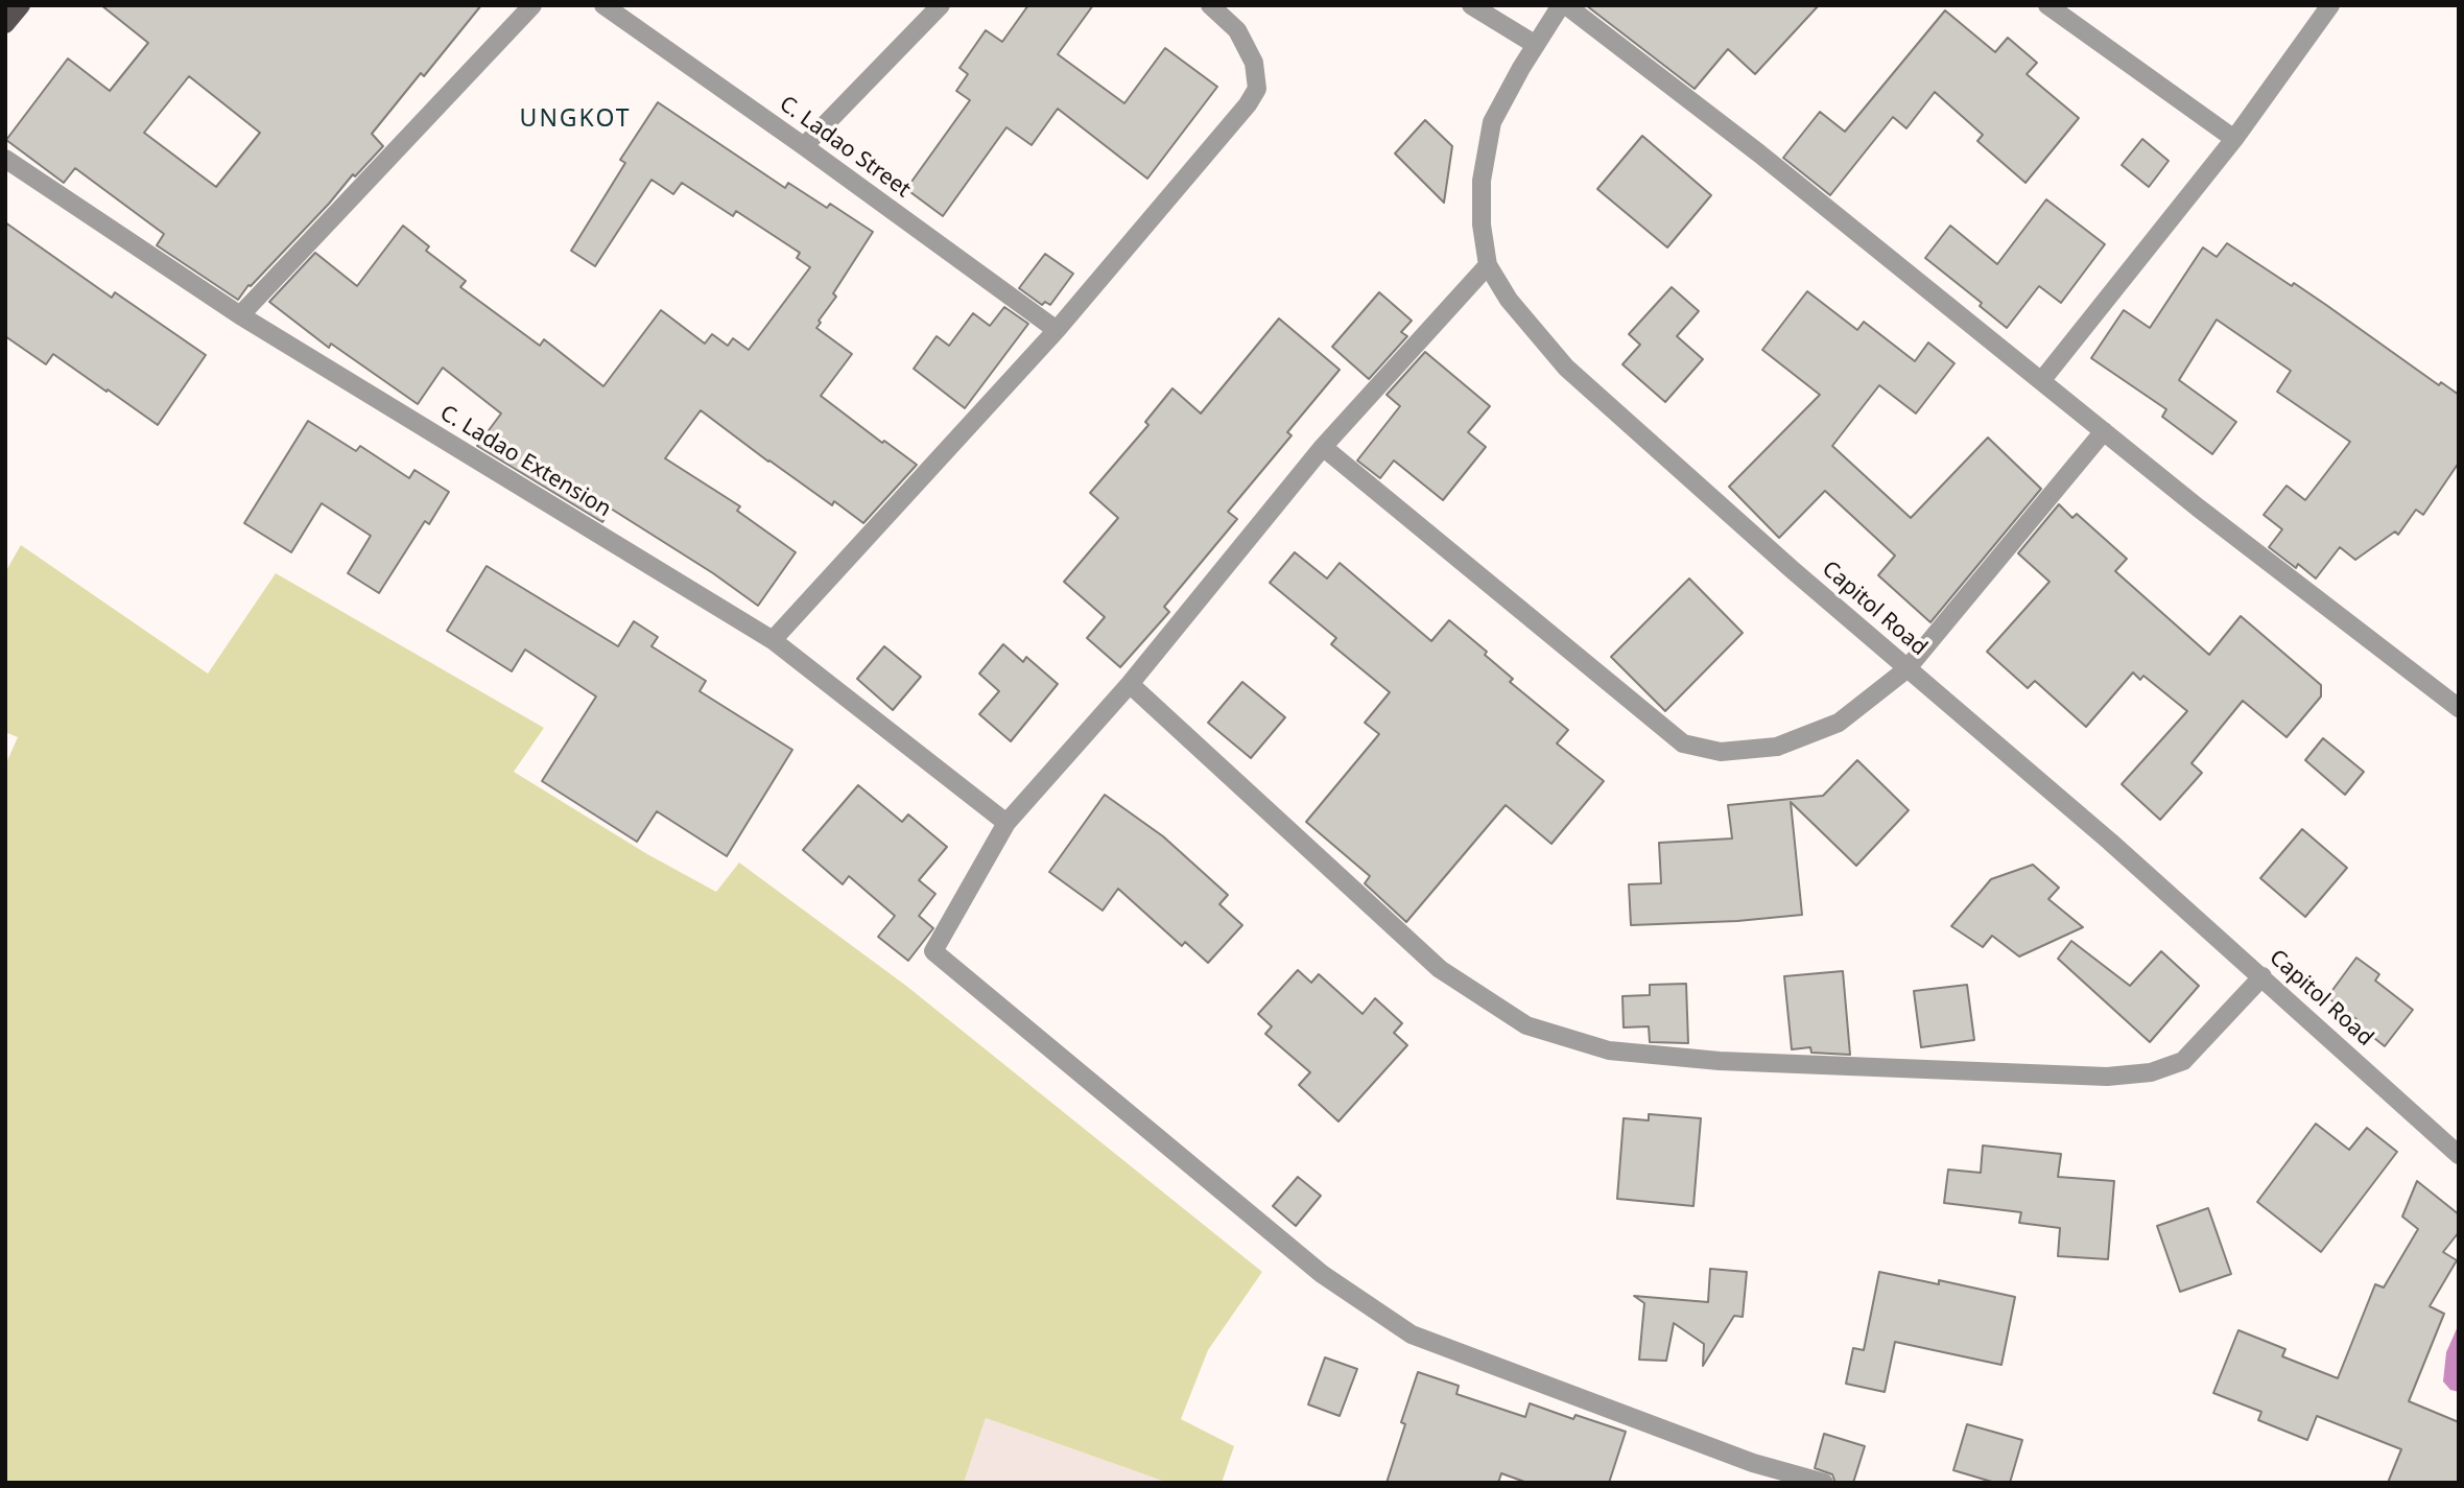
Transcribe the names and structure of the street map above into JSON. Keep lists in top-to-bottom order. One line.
{"streets":{"street":["C. Ladao Street","C. Ladao Extension","Capitol Road"]},"districts":["UNGKOT"]}
